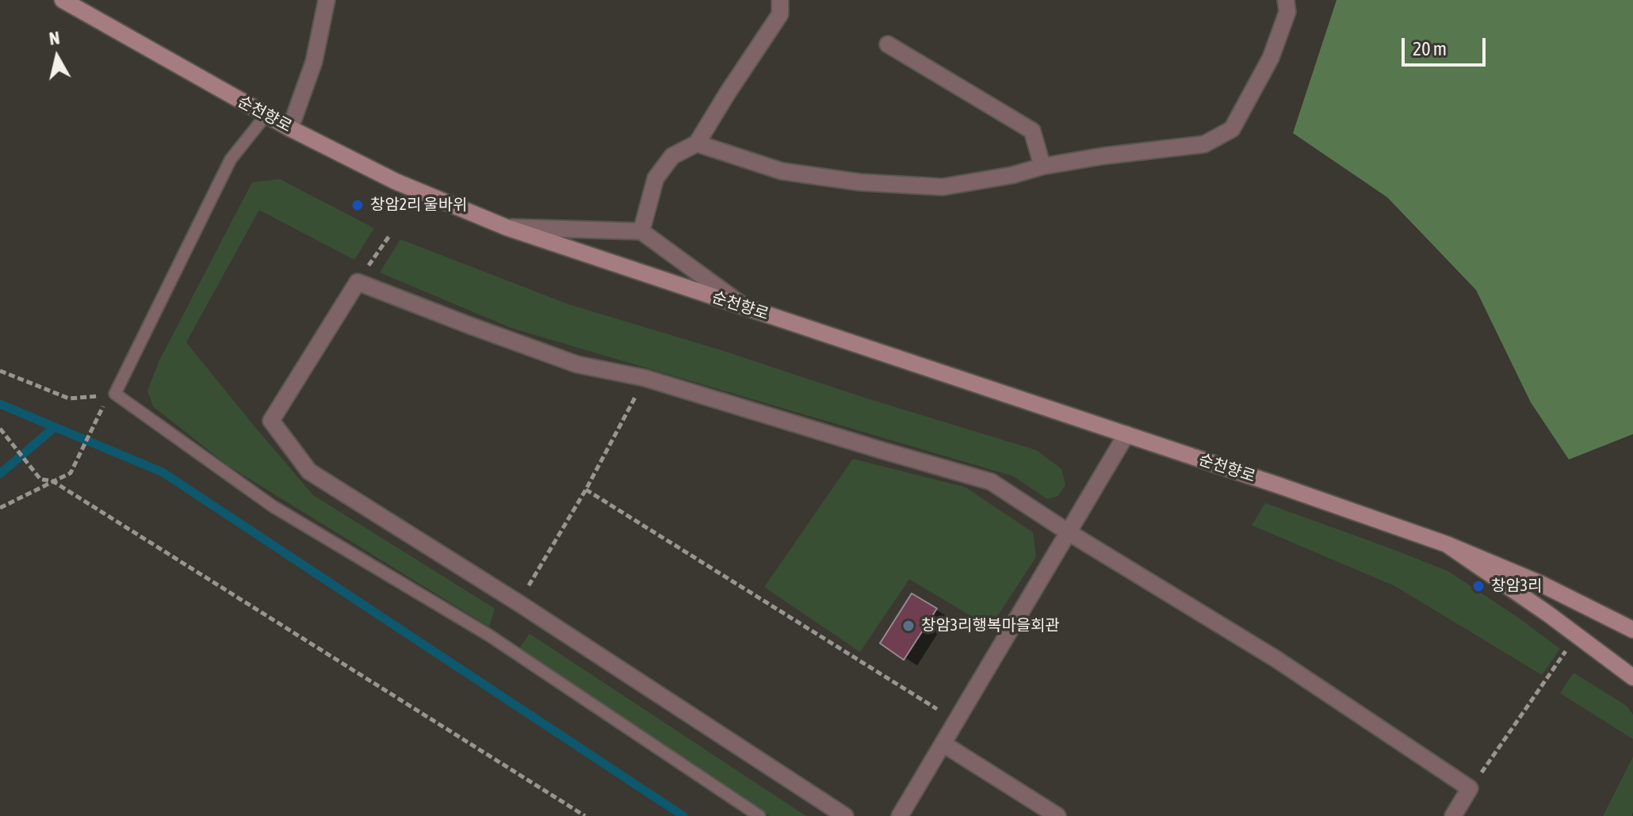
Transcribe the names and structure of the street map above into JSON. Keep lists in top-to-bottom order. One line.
{"streets":{"main road":["순천향로"]},"places":["창암2리 울바위","창암3리","창암3리행복마을회관"],"scale_bar":"20 m","north":"top"}
